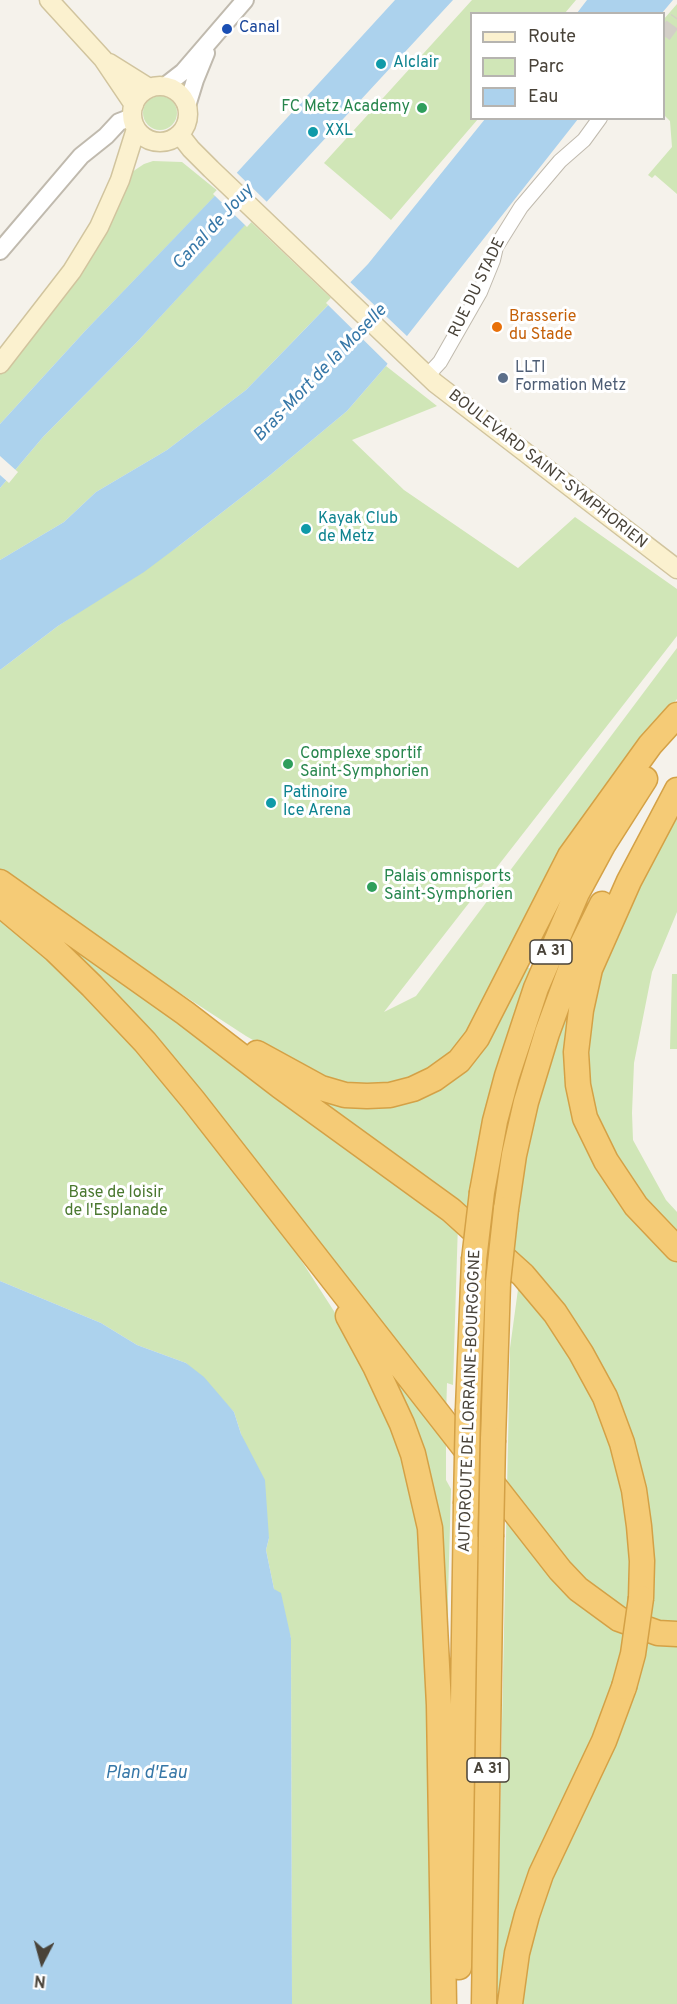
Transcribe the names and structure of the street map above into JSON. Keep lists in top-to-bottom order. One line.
{"streets":{"highway":["A 31","AUTOROUTE DE LORRAINE-BOURGOGNE"],"main road":["BOULEVARD SAINT-SYMPHORIEN"],"street":["RUE DU STADE"]},"crossings":[["RUE DU STADE","BOULEVARD SAINT-SYMPHORIEN"]],"water":["Canal de Jouy","Bras-Mort de la Moselle","Plan d'Eau"],"parks":["Base de loisir de l'Esplanade"],"places":["Canal","Alclair","FC Metz Academy","XXL","Brasserie du Stade","LLTI Formation Metz","Kayak Club de Metz","Complexe sportif Saint-Symphorien","Patinoire Ice Arena","Palais omnisports Saint-Symphorien"],"legend":["Route","Parc","Eau"],"north":"bottom"}
